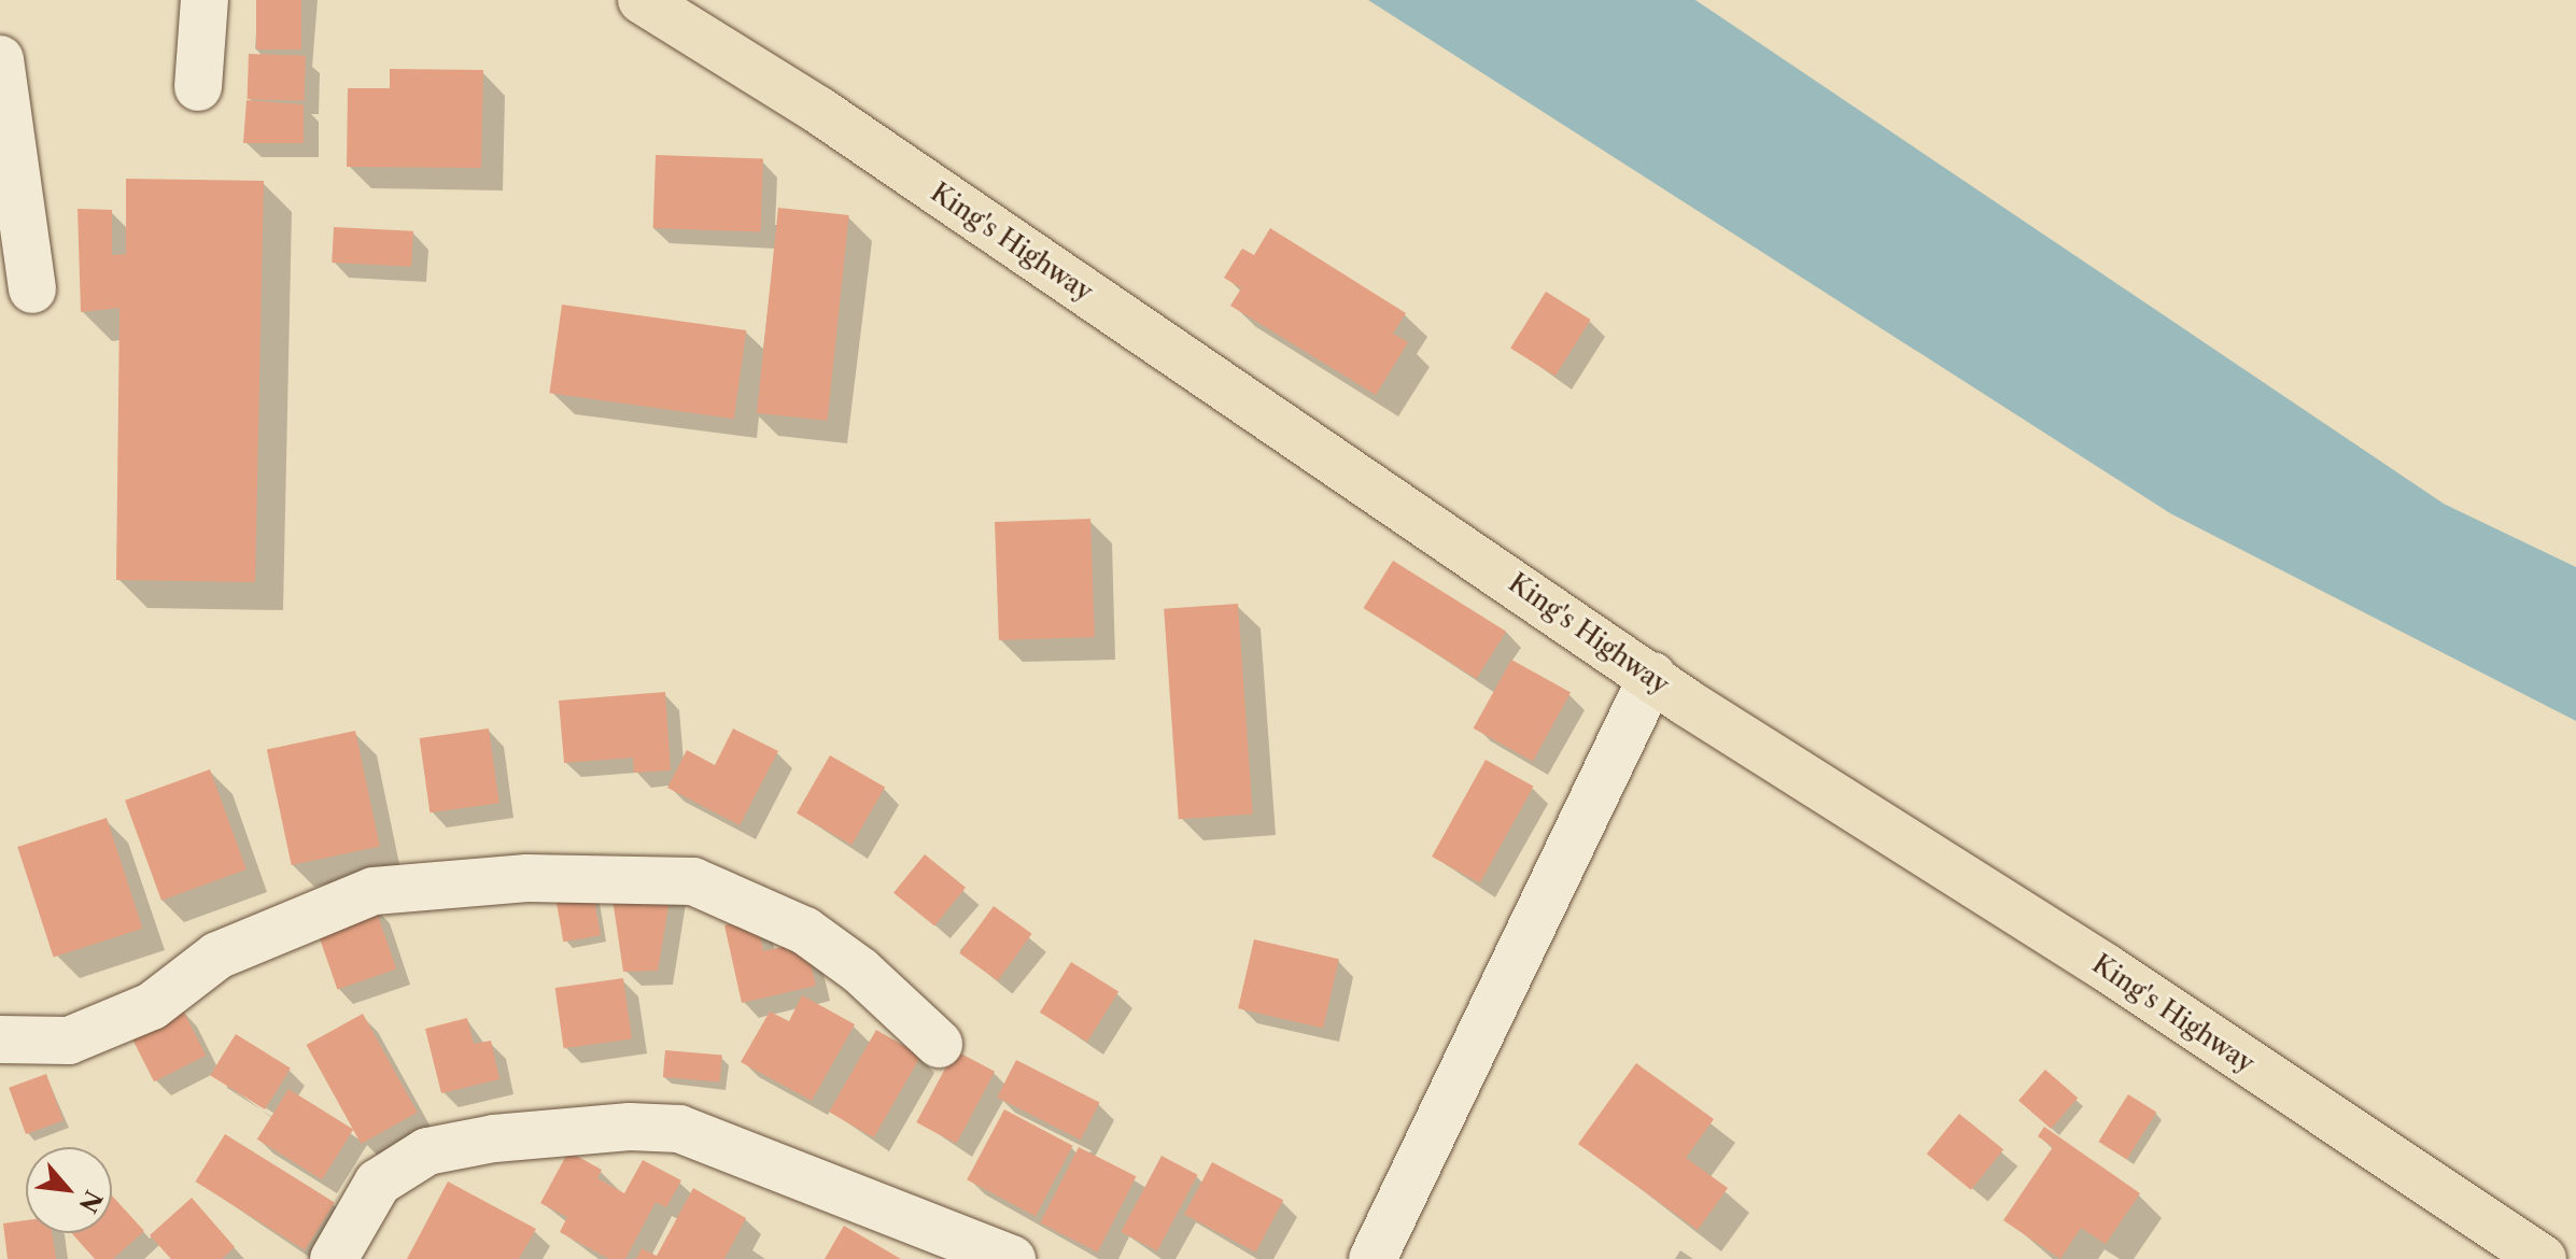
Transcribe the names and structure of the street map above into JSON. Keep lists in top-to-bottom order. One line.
{"streets":{"highway":["King's Highway"]},"north":"bottom right"}
